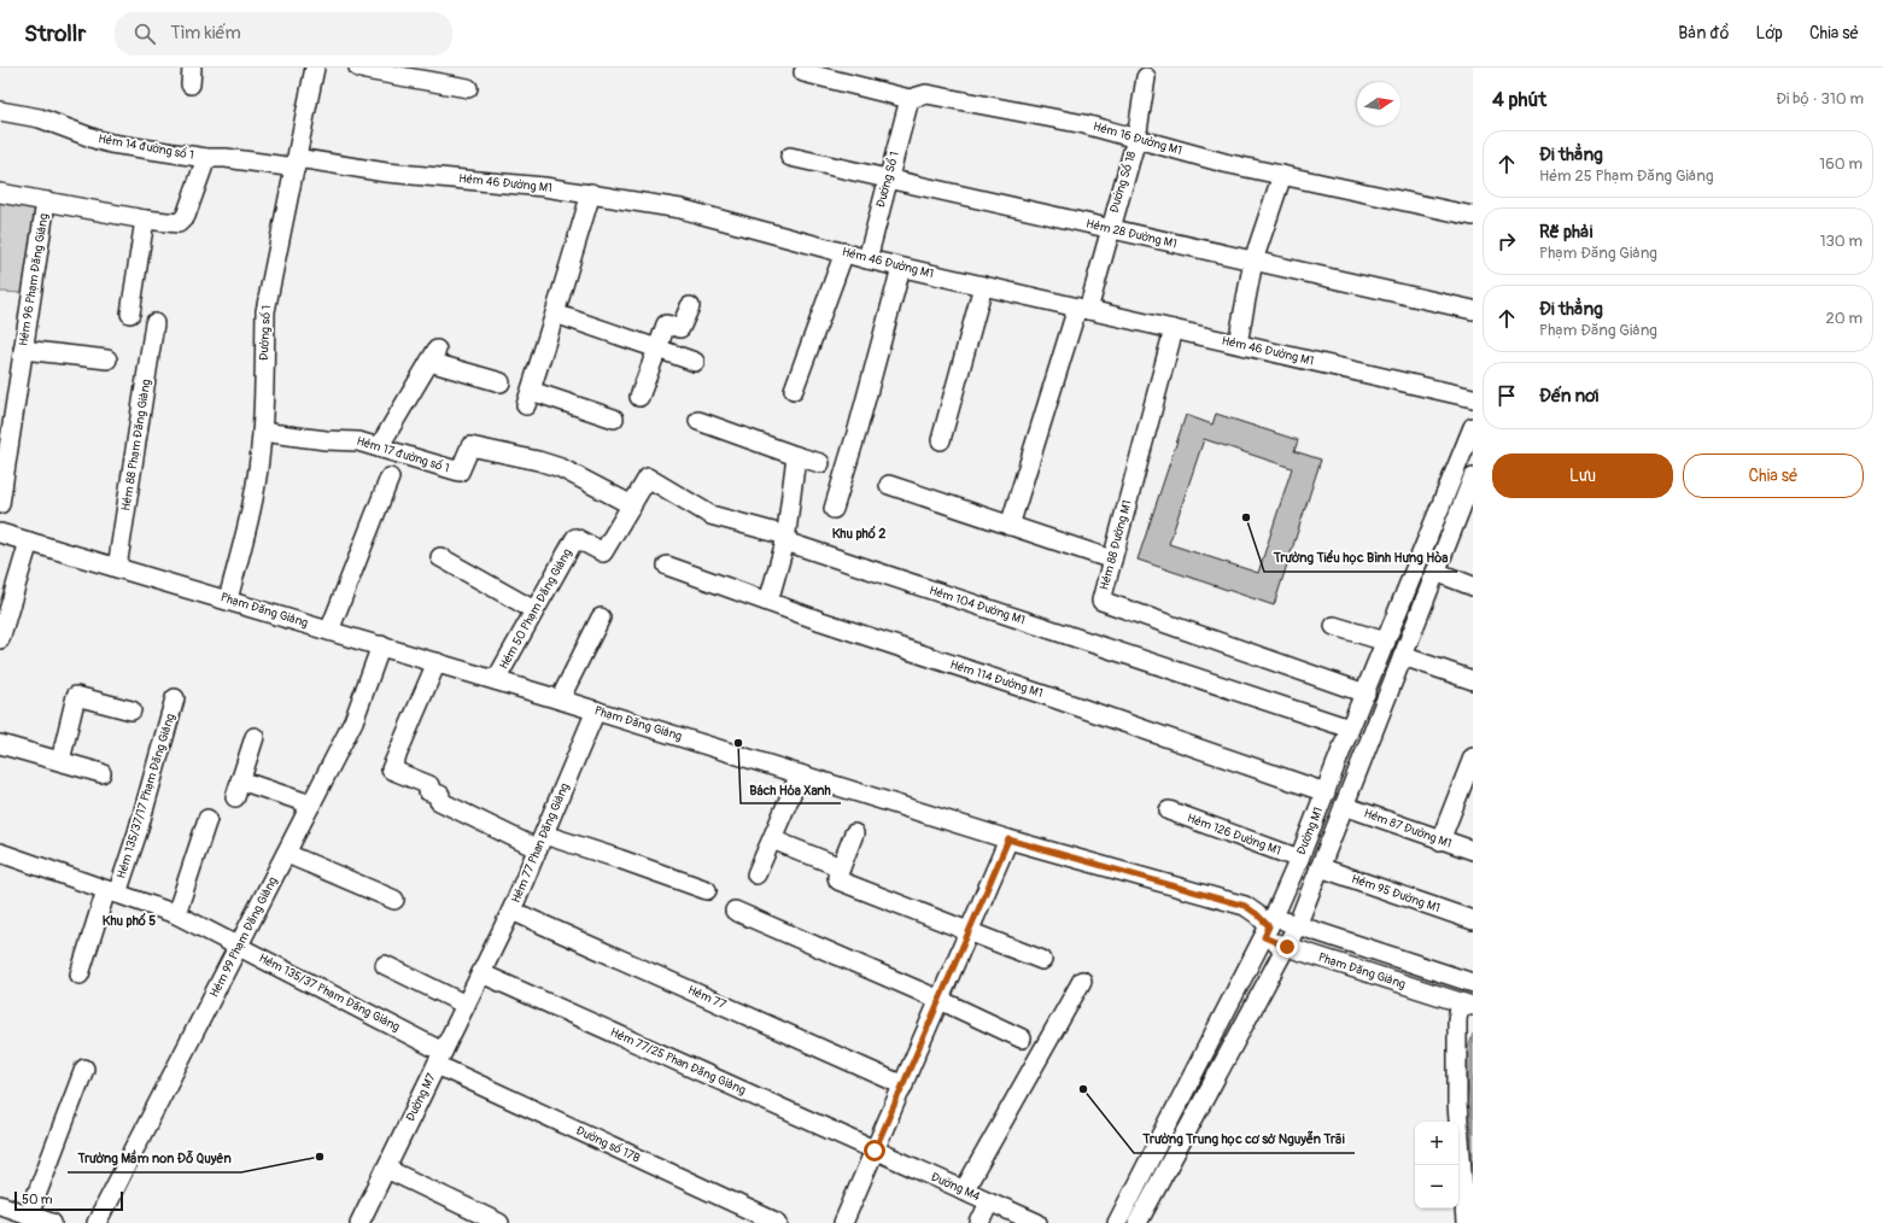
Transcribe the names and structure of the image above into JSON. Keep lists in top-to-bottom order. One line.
{"streets":{"street":["Hẻm 16 Đường M1","Hẻm 14 đường số 1","Đướng Sồ 1","Đướng Sồ 18","Hẻm 46 Đường M1","Hẻm 28 Đường M1","Hẻm 96 Phạm Đăng Giảng","Đường số 1","Hẻm 88 Phạm Đăng Giảng","Hẻm 17 đường số 1","Hẻm 88 Đường M1","Hẻm 104 Đường M1","Hẻm 50 Phạm Đăng Giảng","Phạm Đăng Giảng","Hẻm 114 Đường M1","Hẻm 135/37/17 Phạm Đăng Giảng","Hẻm 87 Đường M1","Đường M1","Hẻm 126 Đường M1","Hẻm 77 Phan Đăng Giảng","Hẻm 95 Đường M1","Hẻm 99 Phạm Đăng Giảng","Hẻm 135/37 Phạm Đăng Giảng","Hẻm 77","Hẻm 77/25 Phan Đăng Giảng","Đường M7","Đường số 17B","Đường M4"]},"crossings":[["Hẻm 16 Đường M1","Đướng Sồ 1"],["Hẻm 16 Đường M1","Đướng Sồ 18"],["Hẻm 14 đường số 1","Hẻm 46 Đường M1"],["Hẻm 14 đường số 1","Hẻm 96 Phạm Đăng Giảng"],["Hẻm 14 đường số 1","Đường số 1"],["Đướng Sồ 1","Hẻm 46 Đường M1"],["Đướng Sồ 1","Hẻm 28 Đường M1"],["Đướng Sồ 18","Hẻm 46 Đường M1"],["Đướng Sồ 18","Hẻm 28 Đường M1"],["Hẻm 46 Đường M1","Đường số 1"],["Hẻm 46 Đường M1","Hẻm 88 Đường M1"],["Đường số 1","Hẻm 17 đường số 1"],["Đường số 1","Phạm Đăng Giảng"],["Hẻm 88 Phạm Đăng Giảng","Phạm Đăng Giảng"],["Hẻm 17 đường số 1","Hẻm 104 Đường M1"],["Hẻm 17 đường số 1","Hẻm 50 Phạm Đăng Giảng"],["Hẻm 88 Đường M1","Đường M1"],["Hẻm 104 Đường M1","Hẻm 50 Phạm Đăng Giảng"],["Hẻm 104 Đường M1","Đường M1"],["Hẻm 50 Phạm Đăng Giảng","Phạm Đăng Giảng"],["Phạm Đăng Giảng","Đường M1"],["Phạm Đăng Giảng","Hẻm 77 Phan Đăng Giảng"],["Phạm Đăng Giảng","Hẻm 99 Phạm Đăng Giảng"],["Hẻm 114 Đường M1","Đường M1"],["Hẻm 135/37/17 Phạm Đăng Giảng","Hẻm 135/37 Phạm Đăng Giảng"],["Hẻm 87 Đường M1","Đường M1"],["Đường M1","Hẻm 126 Đường M1"],["Đường M1","Hẻm 95 Đường M1"],["Hẻm 77 Phan Đăng Giảng","Hẻm 77"],["Hẻm 77 Phan Đăng Giảng","Hẻm 77/25 Phan Đăng Giảng"],["Hẻm 77 Phan Đăng Giảng","Đường M7"],["Hẻm 99 Phạm Đăng Giảng","Hẻm 135/37 Phạm Đăng Giảng"],["Hẻm 135/37 Phạm Đăng Giảng","Đường M7"],["Hẻm 135/37 Phạm Đăng Giảng","Đường số 17B"],["Hẻm 77/25 Phan Đăng Giảng","Đường M7"],["Hẻm 77/25 Phan Đăng Giảng","Đường M4"],["Đường M7","Đường số 17B"]],"districts":["Khu phố 2","Khu phố 5"],"places":["Trường Tiểu học Bình Hưng Hòa","Bách Hóa Xanh","Trường Trung học cơ sở Nguyễn Trãi","Trường Mầm non Đỗ Quyên"],"scale_bar":"50 m","north":"right","page":{"header":"Strollr","search":"Tìm kiếm","nav":["Bản đồ","Lớp","Chia sẻ"],"heading":["4 phút","Đi bộ · 310 m"],"list":[["Đi thẳng","Hẻm 25 Phạm Đăng Giảng","160 m"],["Rẽ phải","Phạm Đăng Giảng","130 m"],["Đi thẳng","Phạm Đăng Giảng","20 m"],"Đến nơi"],"buttons":["Lưu","Chia sẻ"],"map_buttons":["+","−"],"scale":"50 m"}}
